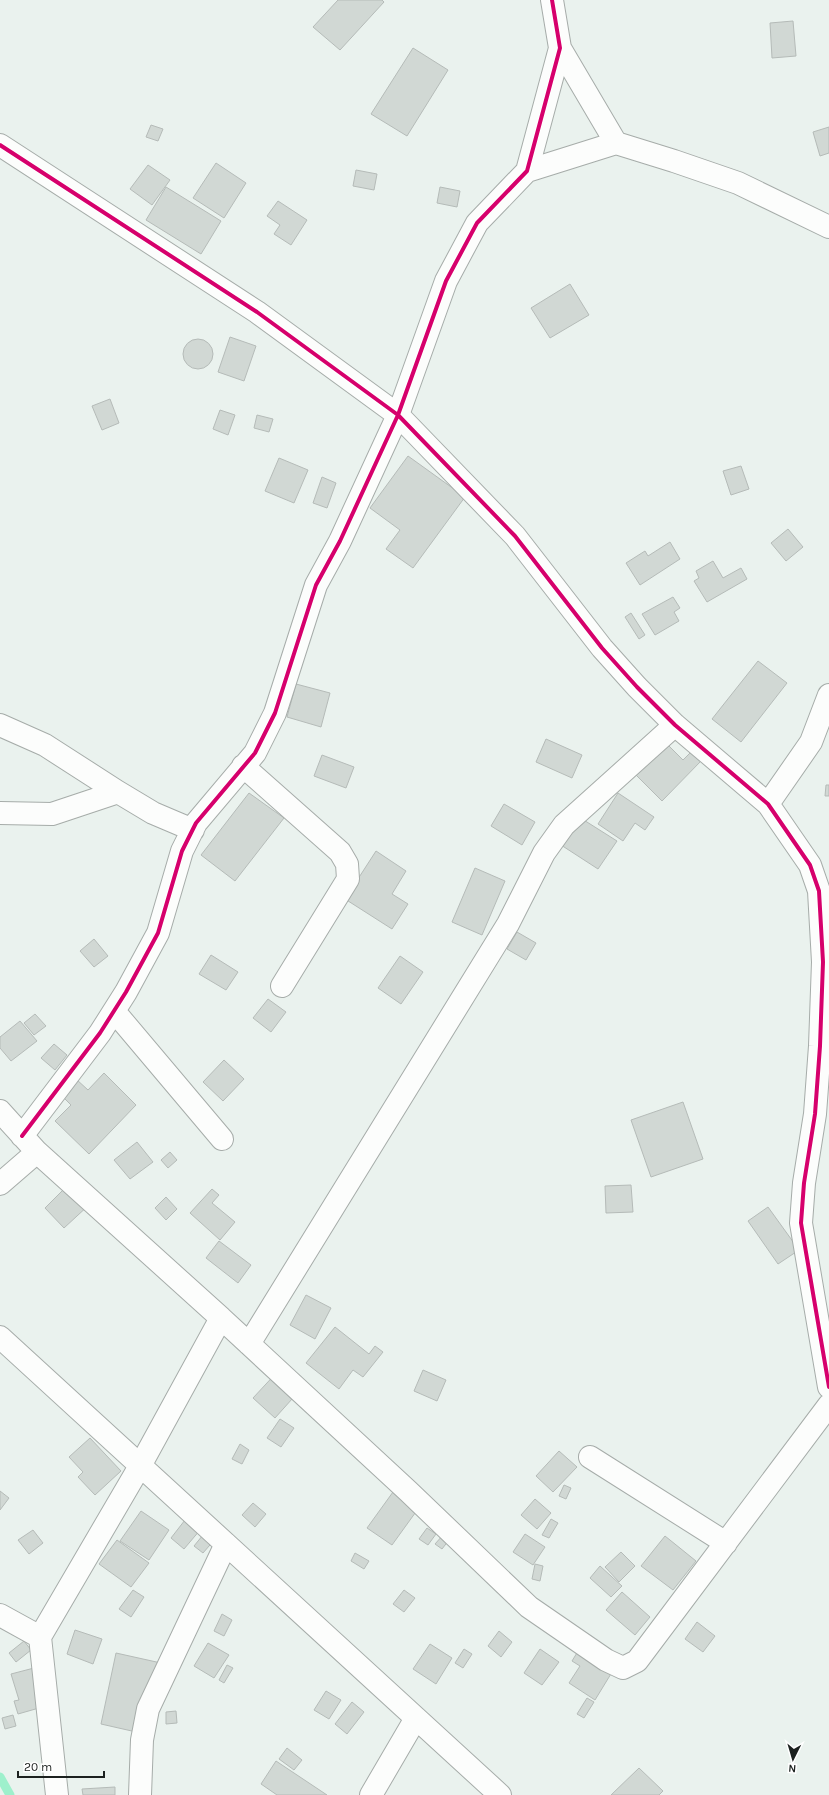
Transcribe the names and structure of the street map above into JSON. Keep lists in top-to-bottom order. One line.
{"scale_bar":"20 m","north":"bottom"}
